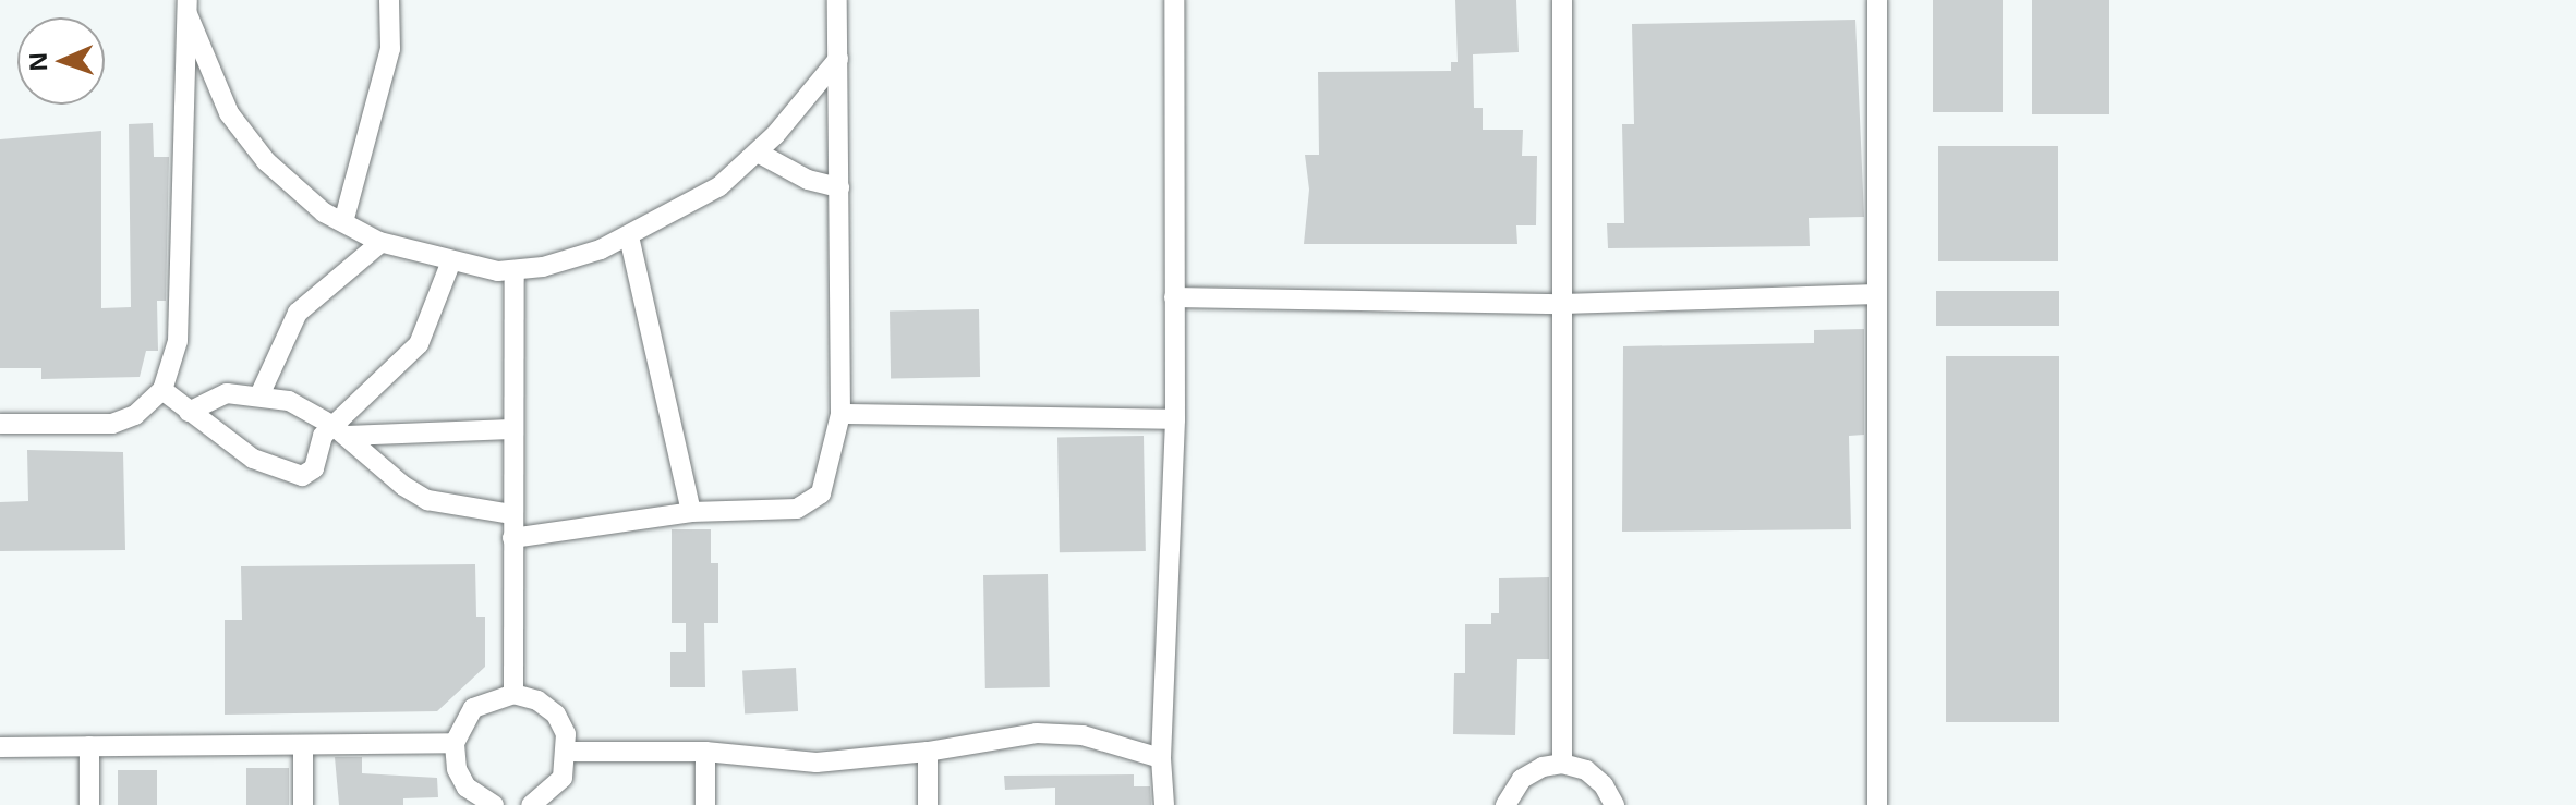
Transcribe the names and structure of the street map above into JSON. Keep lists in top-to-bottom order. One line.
{"north":"left"}
